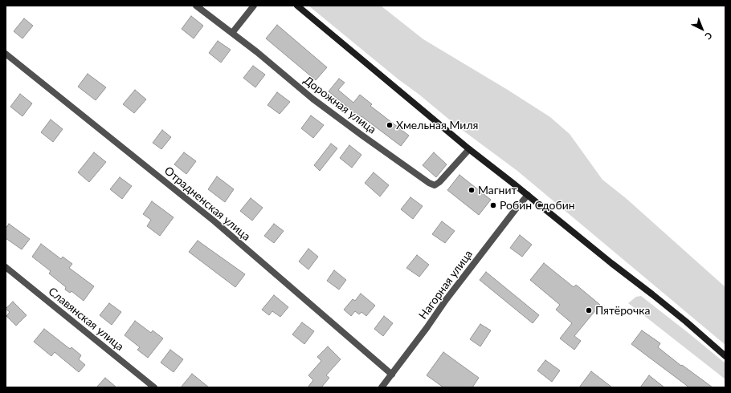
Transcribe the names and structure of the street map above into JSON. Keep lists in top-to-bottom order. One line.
{"streets":{"street":["Дорожная улица","Отрадненская улица","Нагорная улица","Славянская улица"]},"crossings":[["Отрадненская улица","Нагорная улица"]],"places":["Хмельная Миля","Магнит","Робин Сдобин","Пятёрочка"],"north":"bottom right"}
